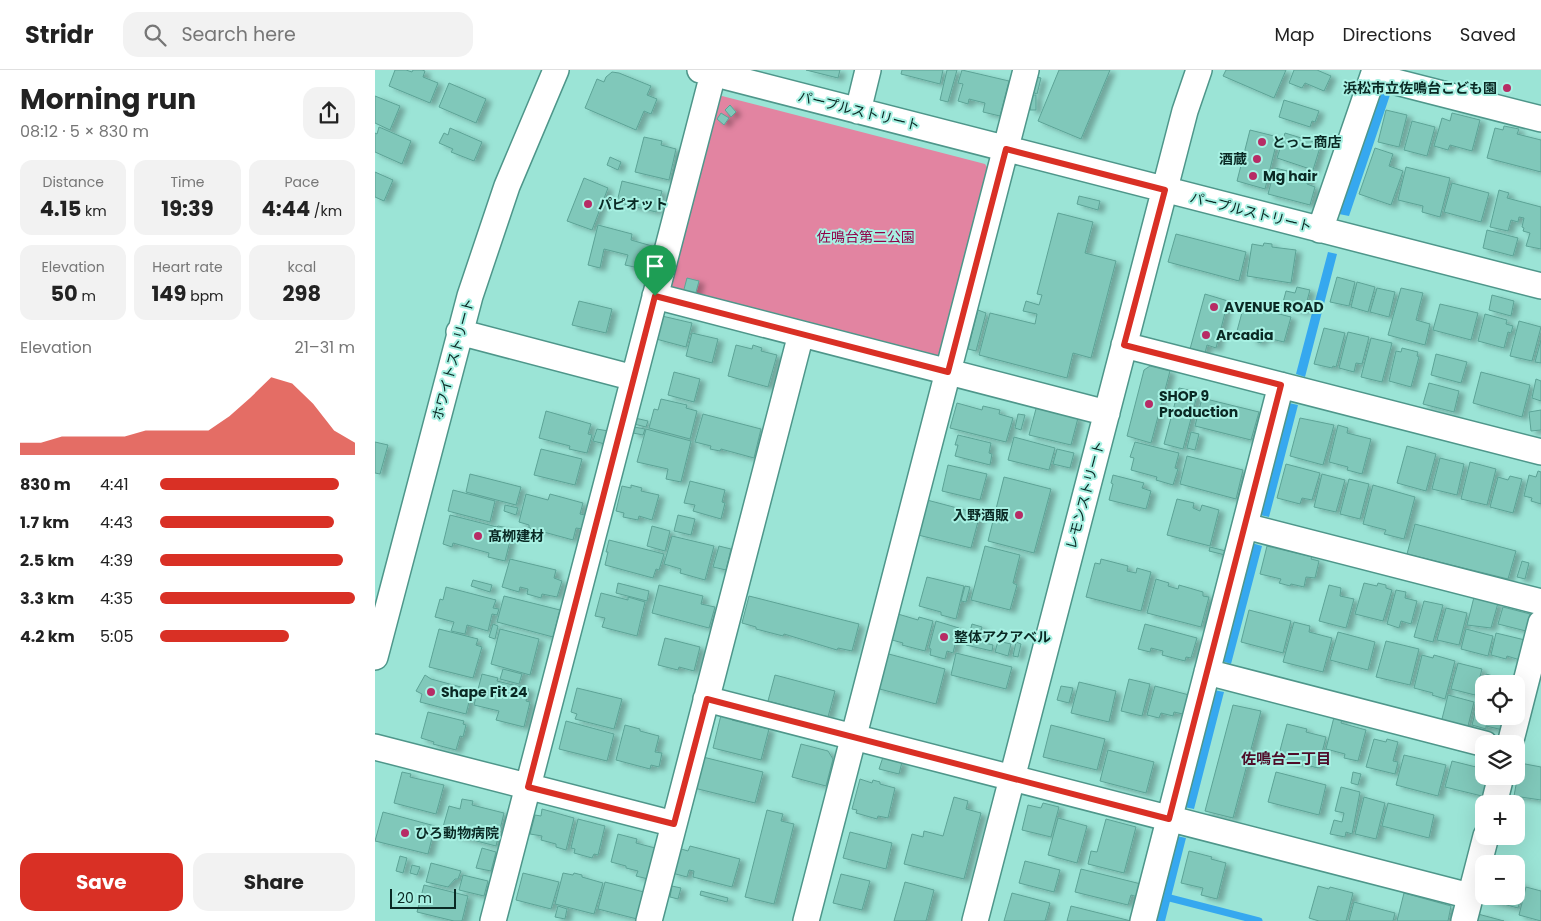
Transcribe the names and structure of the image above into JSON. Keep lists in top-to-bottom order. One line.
{"streets":{"street":["パープルストリート","ホワイトストリート","レモンストリート"]},"crossings":[["パープルストリート","レモンストリート"]],"districts":["佐鳴台二丁目"],"parks":["佐鳴台第二公園"],"places":["浜松市立佐鳴台こども園","とっこ商店","酒蔵","Mg hair","パピオット","AVENUE ROAD","Arcadia","SHOP 9 Production","入野酒販","髙栁建材","整体アクアベル","Shape Fit 24","ひろ動物病院"],"scale_bar":"20 m","page":{"header":"Stridr","search":"Search here","nav":["Map","Directions","Saved"],"heading":["Morning run","08:12 · 5 × 830 m"],"stats":[["Distance","4.15 km"],["Time","19:39"],["Pace","4:44 /km"],["Elevation","50 m"],["Heart rate","149 bpm"],["kcal","298"]],"chart":["Elevation","21–31 m"],"list":[{"name":"830 m","note":"4:41"},{"name":"1.7 km","note":"4:43"},{"name":"2.5 km","note":"4:39"},{"name":"3.3 km","note":"4:35"},{"name":"4.2 km","note":"5:05"}],"map_buttons":["+","−"],"buttons":["Save","Share"],"scale":"20 m"}}
